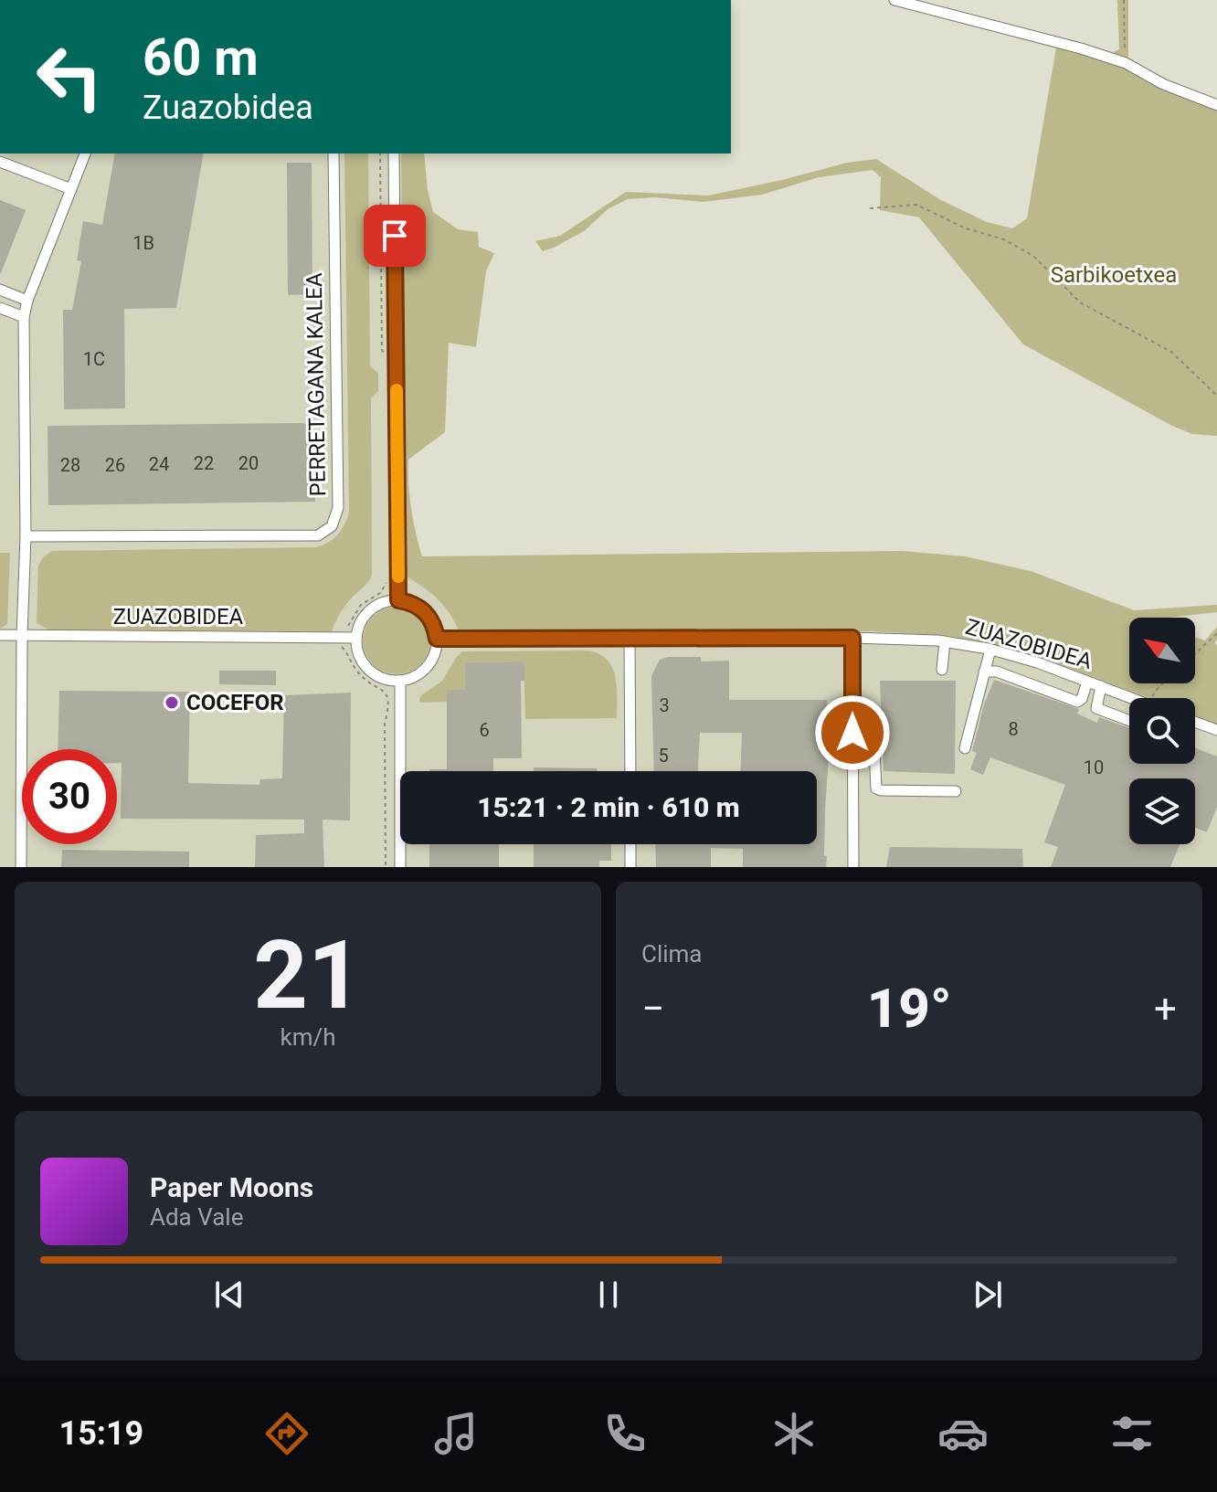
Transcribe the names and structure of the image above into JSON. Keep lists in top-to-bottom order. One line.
{"streets":{"street":["PERRETAGANA KALEA","ZUAZOBIDEA"]},"parks":["Sarbikoetxea"],"places":["COCEFOR"],"house_numbers":["1B","1C","22","20","24","28","26","3","8","6","5","10"],"north":"top left","page":{"turn":["60 m","Zuazobidea"],"limit":"30","trip":"15:21 · 2 min · 610 m","tile":[["21","km/h"],"Clima"],"heat":["−","19°","+"],"song":["Paper Moons","Ada Vale"],"tabs":"15:19"}}
